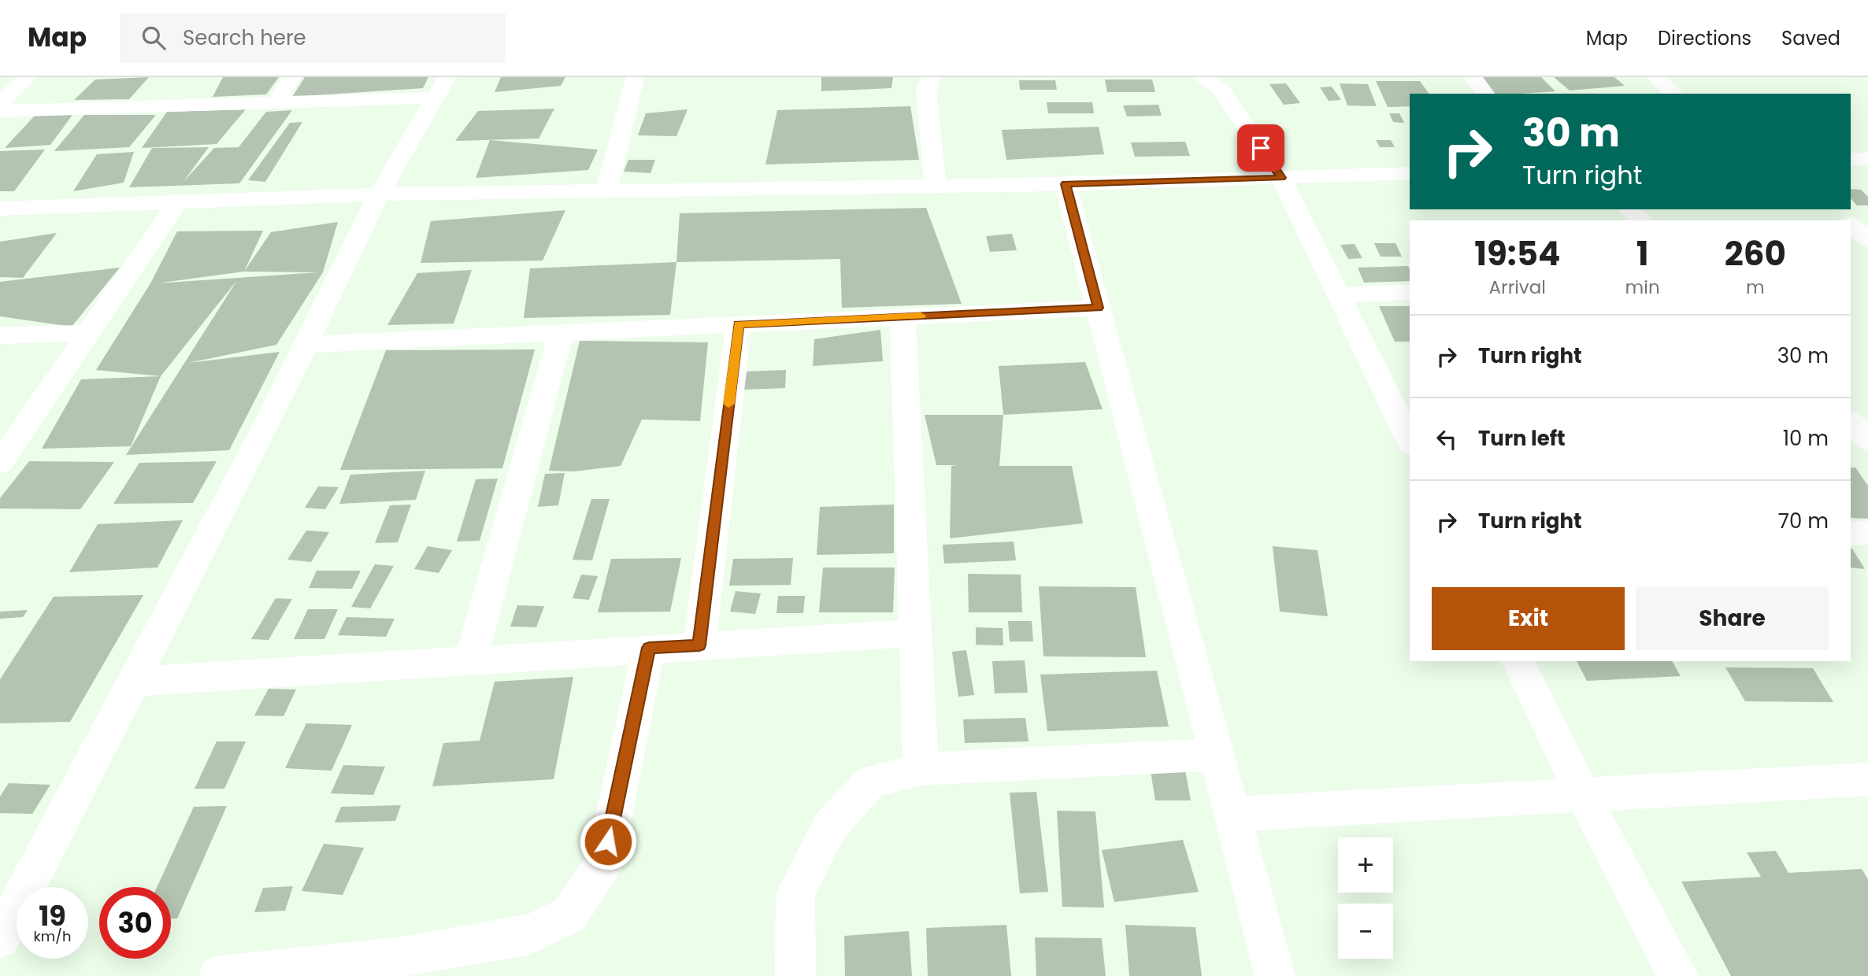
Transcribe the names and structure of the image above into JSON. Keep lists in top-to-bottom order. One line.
{"page":{"header":"Map","search":"Search here","nav":["Map","Directions","Saved"],"turn":["30 m","Turn right"],"eta":["19:54","Arrival","1","min","260","m"],"list":[{"name":"Turn right","value":"30 m"},{"name":"Turn left","value":"10 m"},{"name":"Turn right","value":"70 m"}],"buttons":["Exit","Share"],"map_buttons":["+","−"],"speed":"19 km/h","limit":"30"}}
